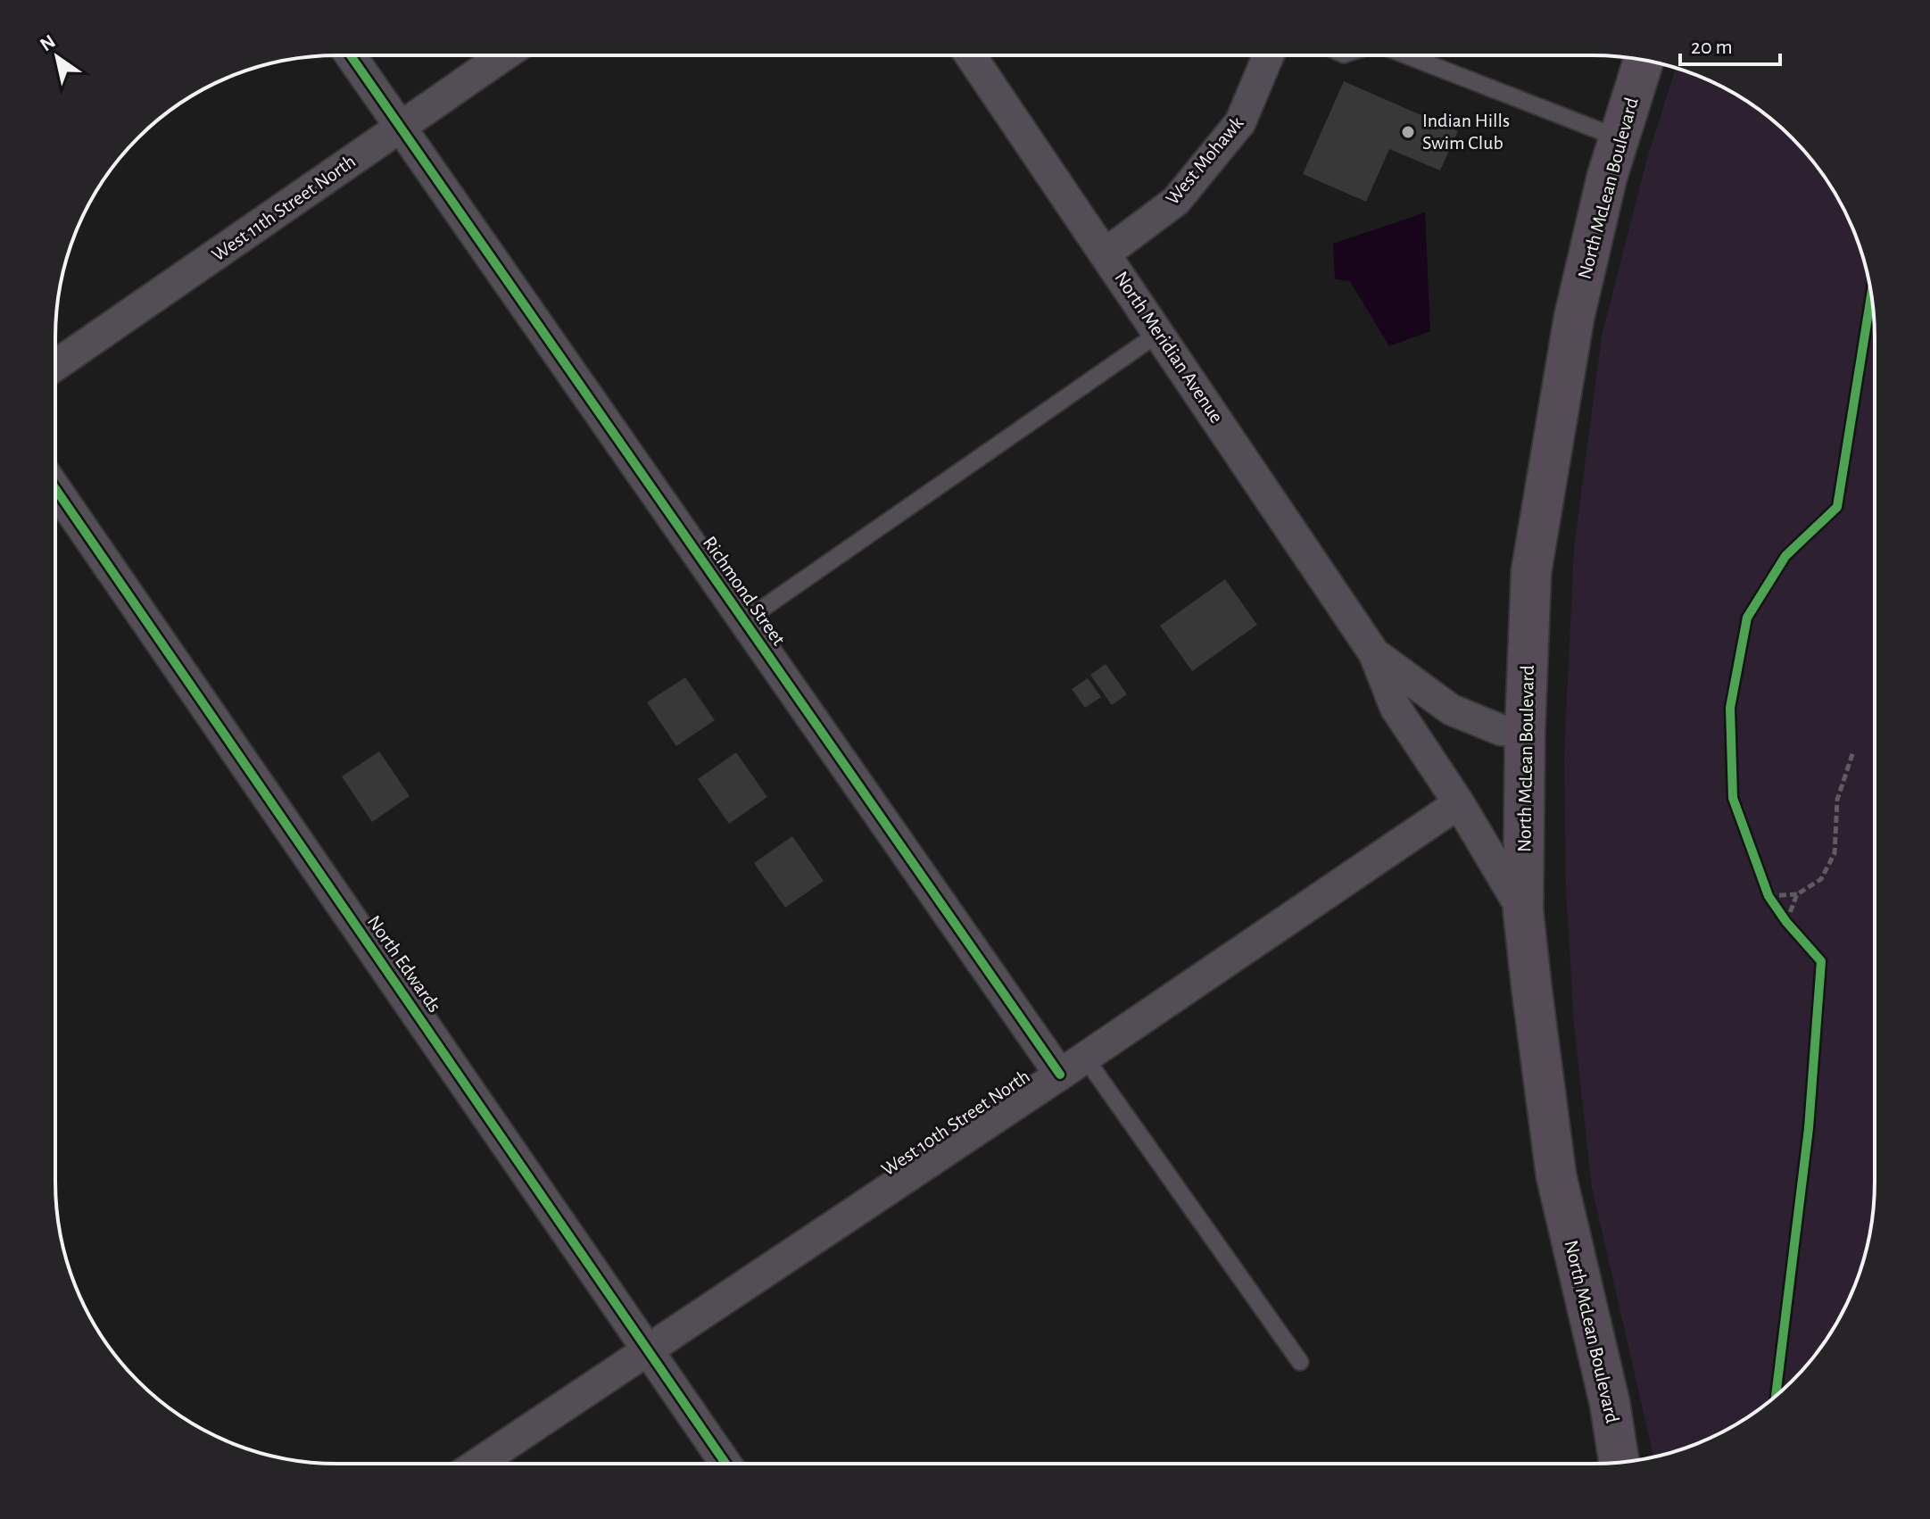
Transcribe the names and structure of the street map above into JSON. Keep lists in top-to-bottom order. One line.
{"streets":{"main road":["North McLean Boulevard"],"street":["West Mohawk","West 11th Street North","North Meridian Avenue","Richmond Street","North Edwards","West 10th Street North"]},"crossings":[["West Mohawk","North Meridian Avenue"],["North McLean Boulevard","North Meridian Avenue"],["West 11th Street North","Richmond Street"],["North Meridian Avenue","West 10th Street North"],["Richmond Street","West 10th Street North"],["North Edwards","West 10th Street North"]],"places":["Indian Hills Swim Club"],"scale_bar":"20 m","north":"top left"}
